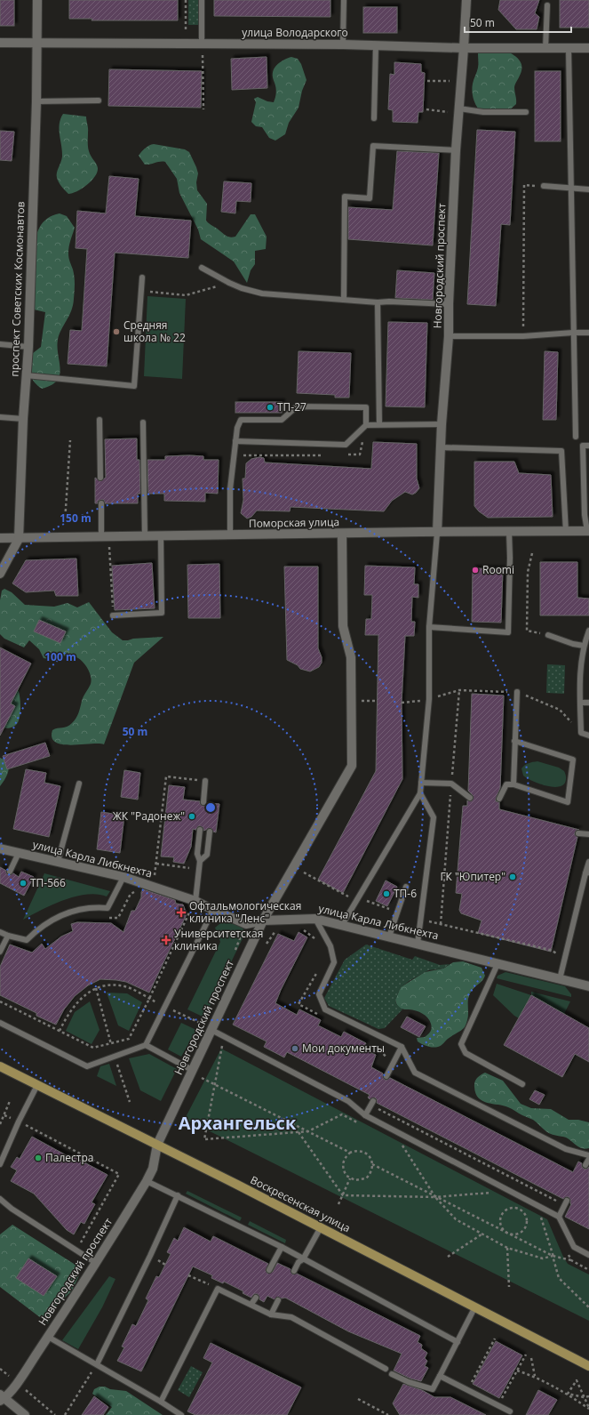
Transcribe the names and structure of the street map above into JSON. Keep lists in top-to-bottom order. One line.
{"streets":{"main road":["Воскресенская улица"],"street":["улица Володарского","Новгородский проспект","проспект Советских Космонавтов","Поморская улица","улица Карла Либкнехта"]},"crossings":[["улица Володарского","Новгородский проспект"],["улица Володарского","проспект Советских Космонавтов"],["Новгородский проспект","Поморская улица"],["Новгородский проспект","улица Карла Либкнехта"],["Новгородский проспект","Воскресенская улица"],["проспект Советских Космонавтов","Поморская улица"]],"districts":["Архангельск"],"places":{"other":["Средняя школа № 22","ТП-27","Roomi","ЖК \"Радонеж\"","ГК \"Юпитер\"","ТП-566","ТП-6","Мои документы","Палестра"],"health":["Офтальмологическая клиника \"Ленс\"","Университетская клиника"]},"scale_bar":"50 m","rings":["150 m","100 m","50 m"]}
